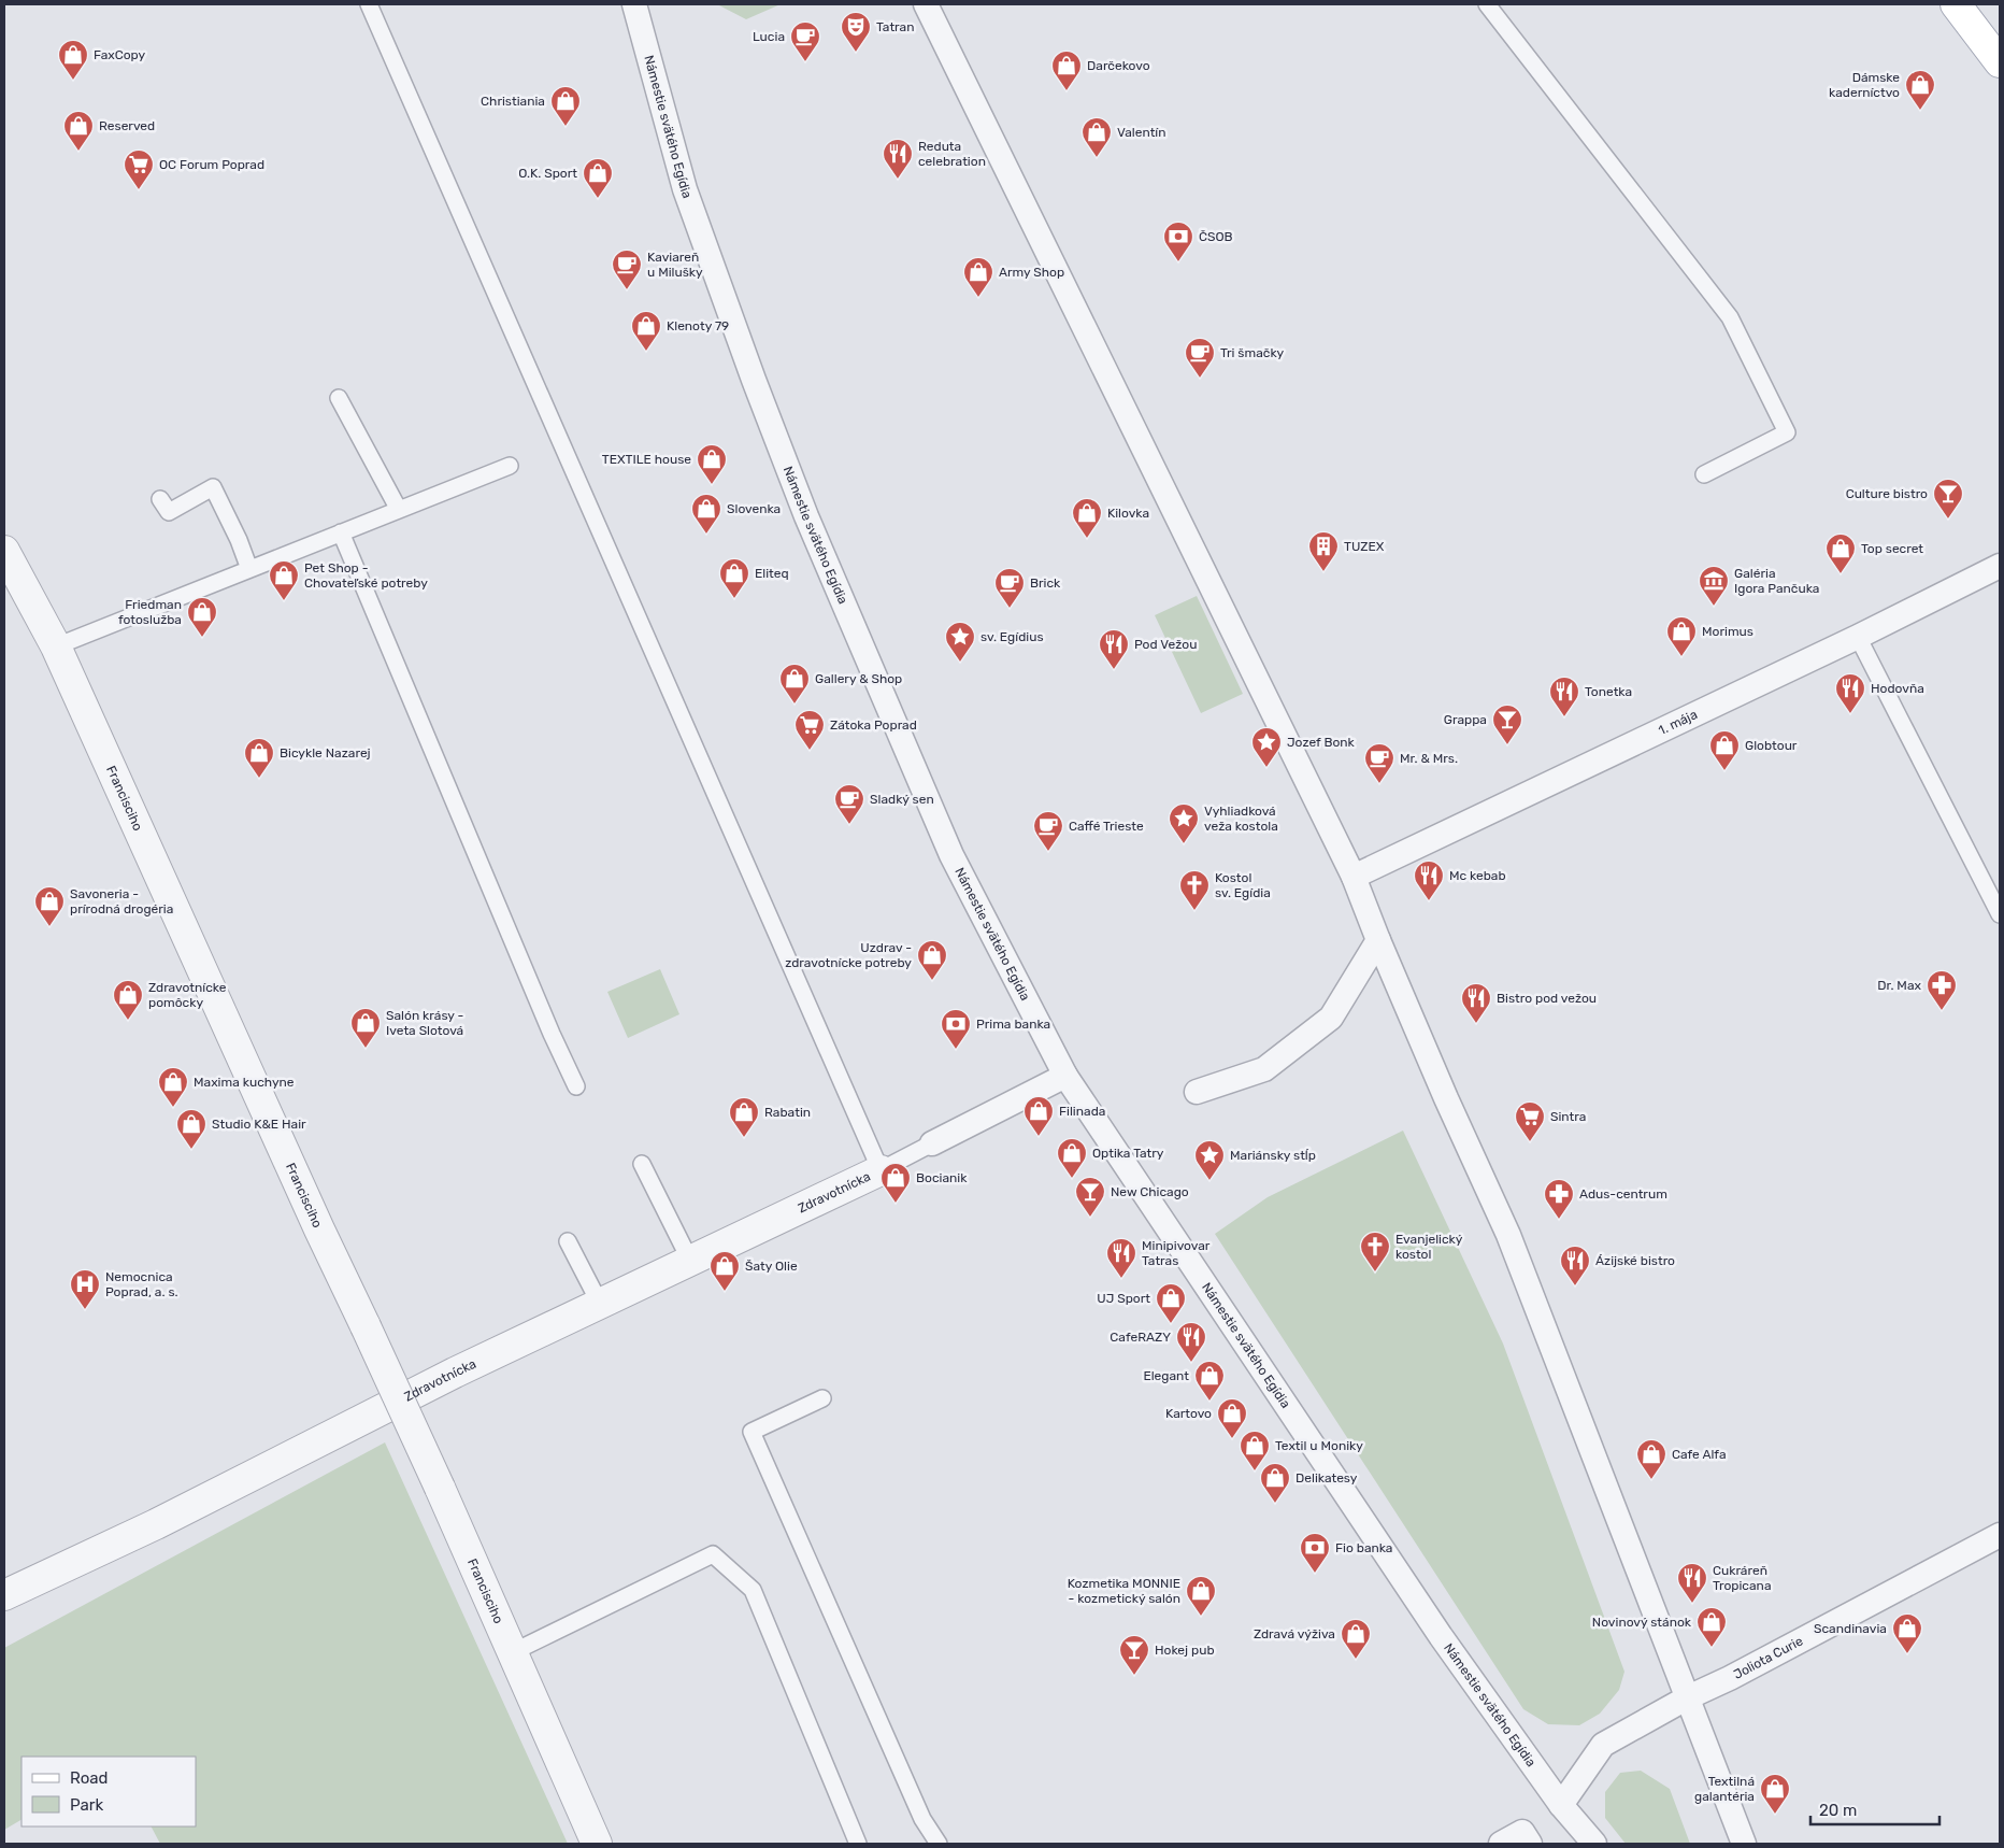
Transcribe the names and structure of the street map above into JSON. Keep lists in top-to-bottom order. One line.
{"streets":{"street":["Námestie svätého Egídia","1. mája","Francisciho","Zdravotnícka","Joliota Curie"]},"crossings":[["Námestie svätého Egídia","Joliota Curie"]],"places":{"theatre":["Tatran"],"cafe":["Lucia","Kaviareň u Milušky","Tri šmačky","Brick","Mr. & Mrs.","Sladký sen","Caffé Trieste"],"shop":["FaxCopy","Darčekovo","Dámske kaderníctvo","Christiania","Reserved","Valentín","O.K. Sport","Army Shop","Klenoty 79","TEXTILE house","Slovenka","Kilovka","Top secret","Eliteq","Pet Shop - Chovateľské potreby","Friedman fotoslužba","Morimus","Gallery & Shop","Globtour","Bicykle Nazarej","Savoneria - prírodná drogéria","Uzdrav - zdravotnícke potreby","Zdravotnícke pomôcky","Salón krásy - Iveta Slotová","Maxima kuchyne","Filinada","Rabatin","Studio K&E Hair","Optika Tatry","Bocianik","Šaty Olie","UJ Sport","Elegant","Kartovo","Textil u Moniky","Cafe Alfa","Delikatesy","Kozmetika MONNIE - kozmetický salón","Novinový stánok","Scandinavia","Zdravá výživa","Textilná galantéria"],"restaurant":["Reduta celebration","Pod Vežou","Hodovňa","Tonetka","Mc kebab","Bistro pod vežou","Minipivovar Tatras","Ázijské bistro","CafeRAZY","Cukráreň Tropicana"],"supermarket":["OC Forum Poprad","Zátoka Poprad","Sintra"],"bank":["ČSOB","Prima banka","Fio banka"],"bar":["Culture bistro","Grappa","New Chicago","Hokej pub"],"building":["TUZEX"],"museum":["Galéria Igora Pančuka"],"place":["sv. Egídius","Jozef Bonk","Vyhliadková veža kostola","Mariánsky stĺp"],"church":["Kostol sv. Egídia","Evanjelický kostol"],"pharmacy":["Dr. Max","Adus-centrum"],"hospital":["Nemocnica Poprad, a. s."]},"legend":["Road","Park"],"scale_bar":"20 m"}
